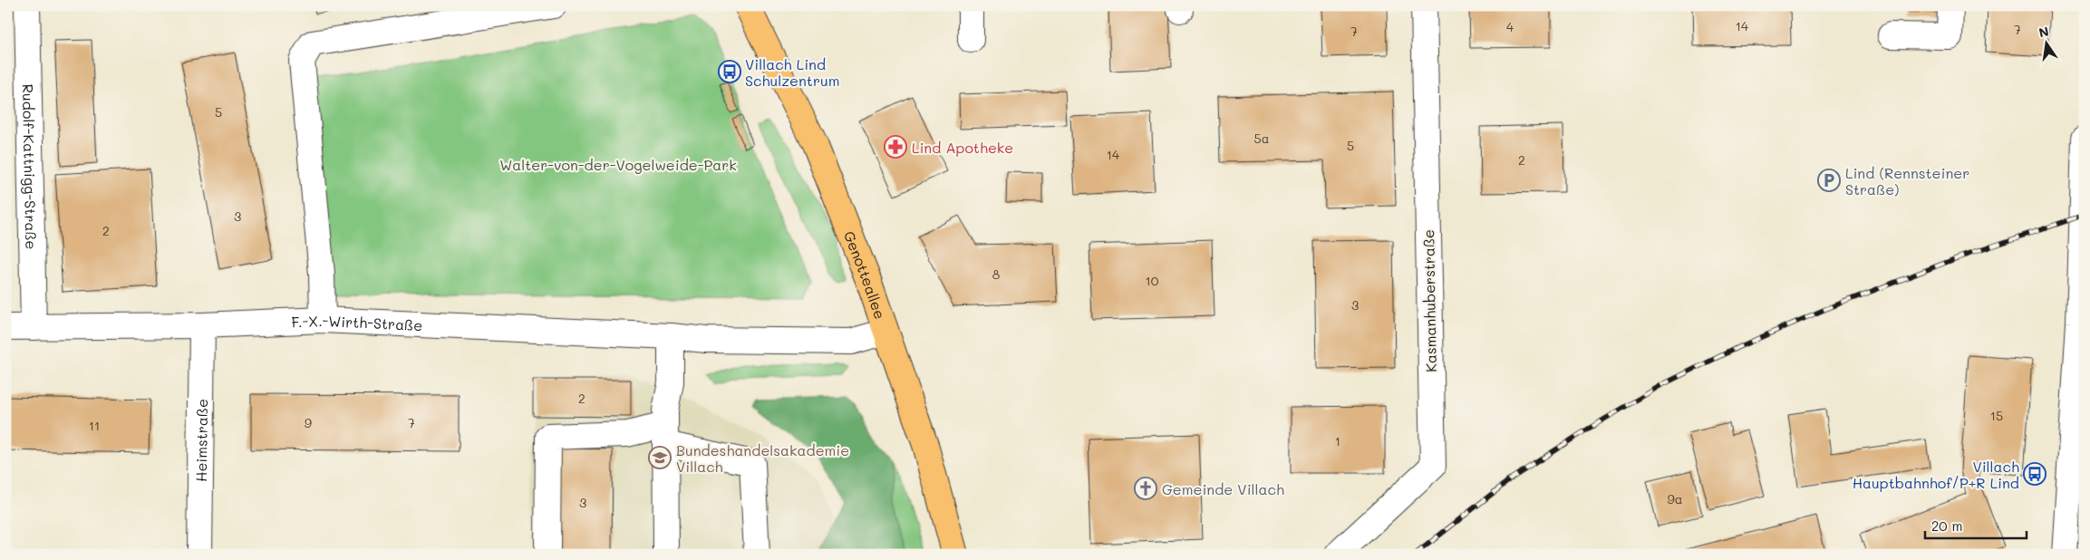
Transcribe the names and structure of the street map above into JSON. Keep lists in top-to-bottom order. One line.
{"streets":{"main road":["Genotteallee"],"street":["Rudolf-Kattnigg-Straße","Kasmanhuberstraße","F.-X.-Wirth-Straße","Heimstraße"]},"crossings":[["Rudolf-Kattnigg-Straße","F.-X.-Wirth-Straße"],["Genotteallee","F.-X.-Wirth-Straße"],["F.-X.-Wirth-Straße","Heimstraße"]],"parks":["Walter-von-der-Vogelweide-Park"],"places":{"bus stop":["Villach Lind Schulzentrum","Villach Hauptbahnhof/P+R Lind"],"pharmacy":["Lind Apotheke"],"parking":["Lind (Rennsteiner Straße)"],"school or university":["Bundeshandelsakademie Villach"],"church":["Gemeinde Villach"]},"house_numbers":["14","4","7","7","5","5a","5","14","2","3","2","8","10","3","2","15","9","7","11","1","9a","3"],"scale_bar":"20 m","north":"top"}
